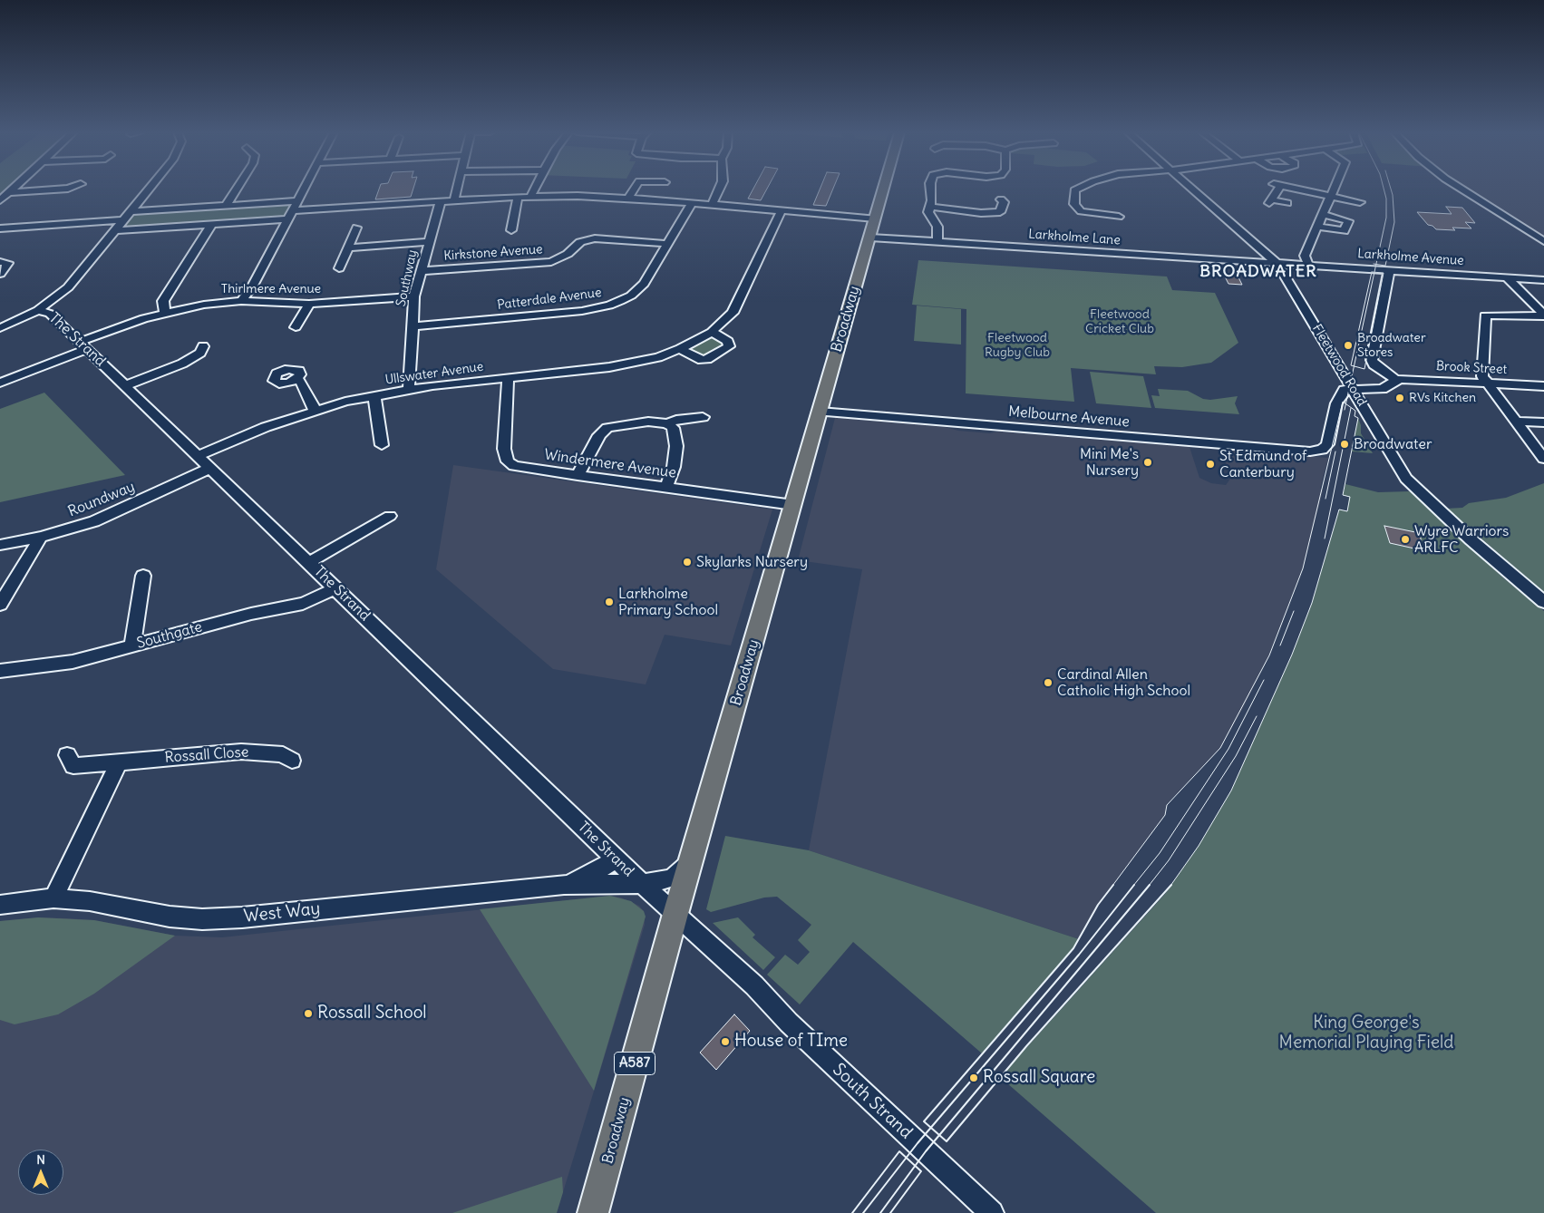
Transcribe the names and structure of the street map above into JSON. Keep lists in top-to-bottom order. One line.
{"streets":{"main road":["Broadway","A587"],"street":["Larkholme Lane","Kirkstone Avenue","Larkholme Avenue","Southway","Thirlmere Avenue","Patterdale Avenue","The Strand","Fleetwood Road","Brook Street","Ullswater Avenue","Melbourne Avenue","Windermere Avenue","Roundway","Southgate","Rossall Close","West Way","South Strand"]},"crossings":[["Larkholme Lane","Larkholme Avenue"],["Larkholme Lane","Broadway"],["Larkholme Lane","Fleetwood Road"],["Kirkstone Avenue","Southway"],["Kirkstone Avenue","Patterdale Avenue"],["Larkholme Avenue","Fleetwood Road"],["Southway","Thirlmere Avenue"],["Southway","Patterdale Avenue"],["Southway","Ullswater Avenue"],["Thirlmere Avenue","The Strand"],["Broadway","The Strand"],["Broadway","Melbourne Avenue"],["Broadway","Windermere Avenue"],["Broadway","South Strand"],["The Strand","Ullswater Avenue"],["The Strand","Roundway"],["The Strand","Southgate"],["The Strand","West Way"],["The Strand","South Strand"],["Fleetwood Road","Melbourne Avenue"],["Ullswater Avenue","Windermere Avenue"]],"districts":["BROADWATER"],"parks":["Fleetwood Cricket Club","Fleetwood Rugby Club","King George's Memorial Playing Field"],"places":["Broadwater Stores","RVs Kitchen","Broadwater","Mini Me's Nursery","St Edmund of Canterbury","Wyre Warriors ARLFC","Skylarks Nursery","Larkholme Primary School","Cardinal Allen Catholic High School","Rossall School","House of TIme","Rossall Square"],"north":"top"}
